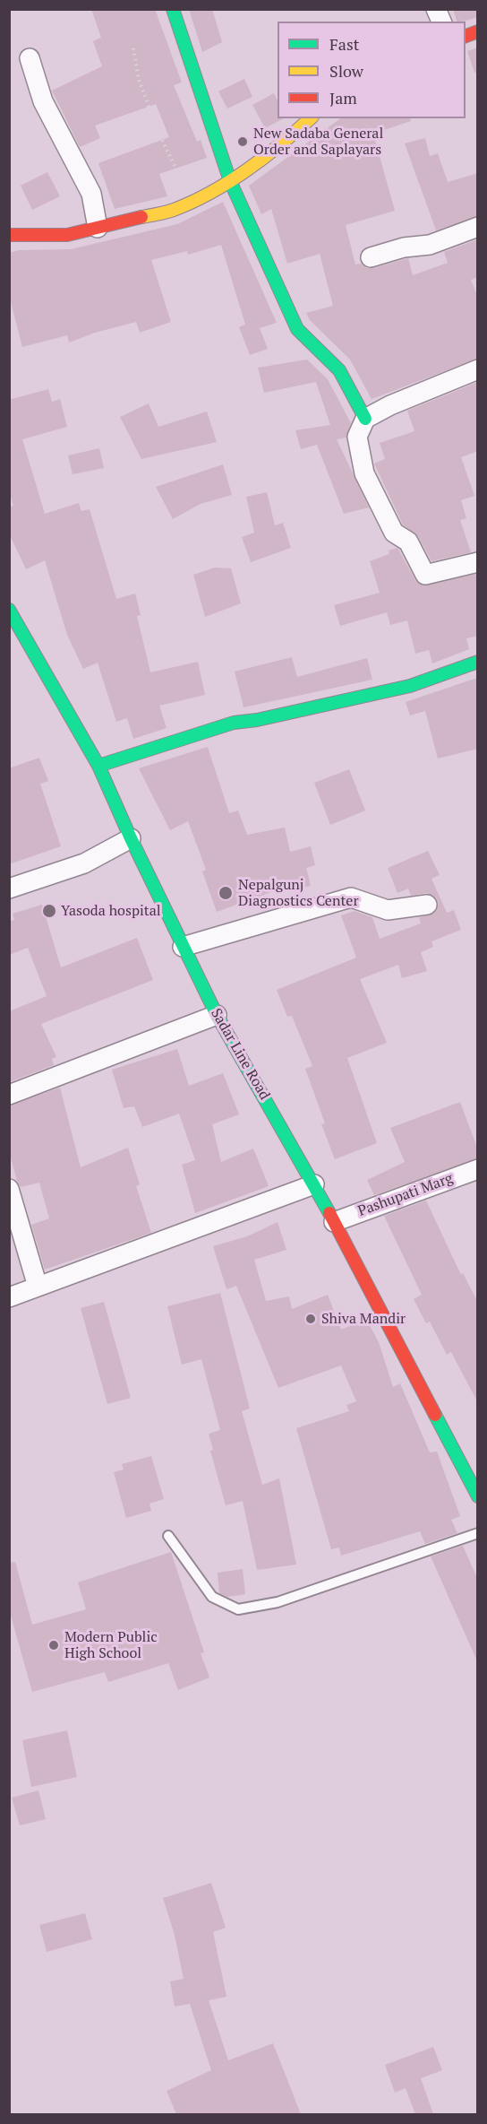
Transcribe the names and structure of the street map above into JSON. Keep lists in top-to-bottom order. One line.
{"streets":{"main road":["Sadar Line Road"],"street":["Pashupati Marg"]},"crossings":[["Sadar Line Road","Pashupati Marg"]],"places":["New Sadaba General Order and Saplayars","Nepalgunj Diagnostics Center","Yasoda hospital","Shiva Mandir","Modern Public High School"],"legend":["Fast","Slow","Jam"]}
